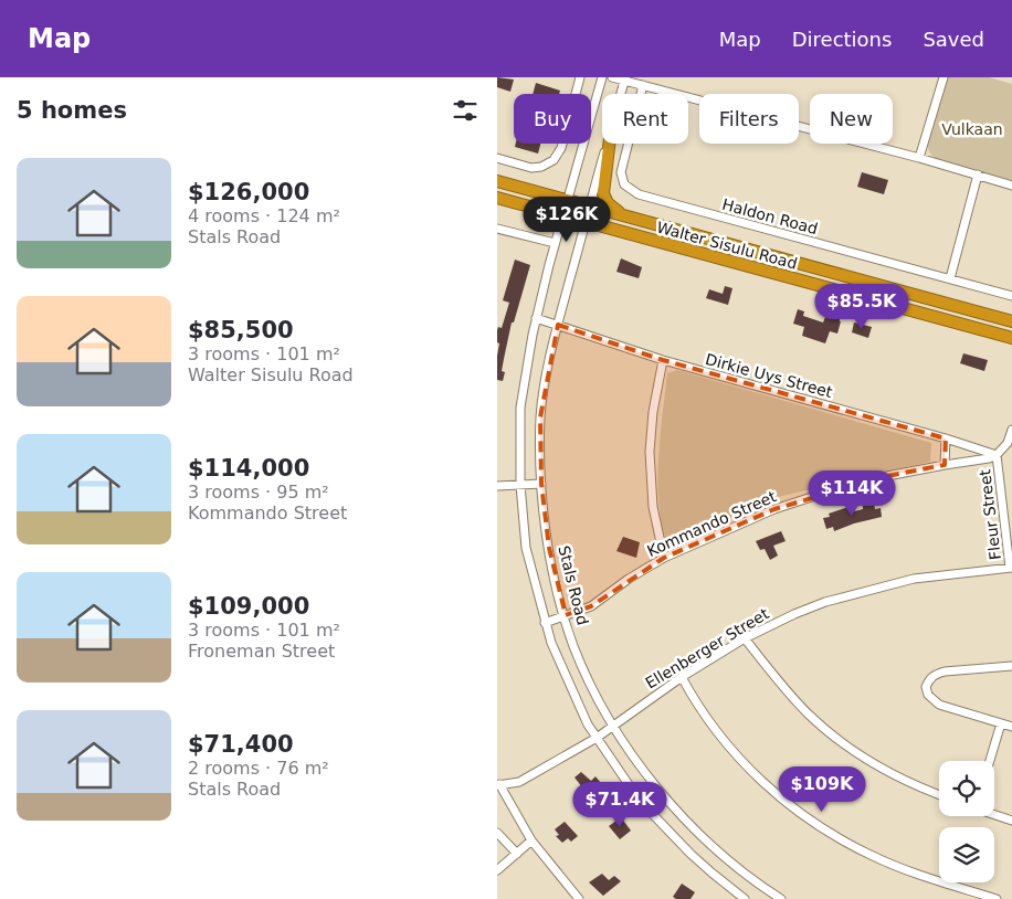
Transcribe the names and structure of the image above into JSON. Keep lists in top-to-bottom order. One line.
{"streets":{"highway":["Walter Sisulu Road"],"street":["Haldon Road","Dirkie Uys Street","Fleur Street","Kommando Street","Stals Road","Ellenberger Street"]},"crossings":[["Walter Sisulu Road","Stals Road"],["Dirkie Uys Street","Fleur Street"],["Dirkie Uys Street","Kommando Street"],["Dirkie Uys Street","Stals Road"],["Fleur Street","Kommando Street"],["Fleur Street","Ellenberger Street"],["Kommando Street","Stals Road"],["Stals Road","Ellenberger Street"]],"parks":["Vulkaan"],"page":{"header":"Map","nav":["Map","Directions","Saved"],"heading":"5 homes","chip":["Buy","Rent","Filters","New"],"list":[{"name":"$126,000","note":"4 rooms · 124 m² · Stals Road"},{"name":"$85,500","note":"3 rooms · 101 m² · Walter Sisulu Road"},{"name":"$114,000","note":"3 rooms · 95 m² · Kommando Street"},{"name":"$109,000","note":"3 rooms · 101 m² · Froneman Street"},{"name":"$71,400","note":"2 rooms · 76 m² · Stals Road"}],"price":["$126K","$85.5K","$114K","$109K","$71.4K"]}}
